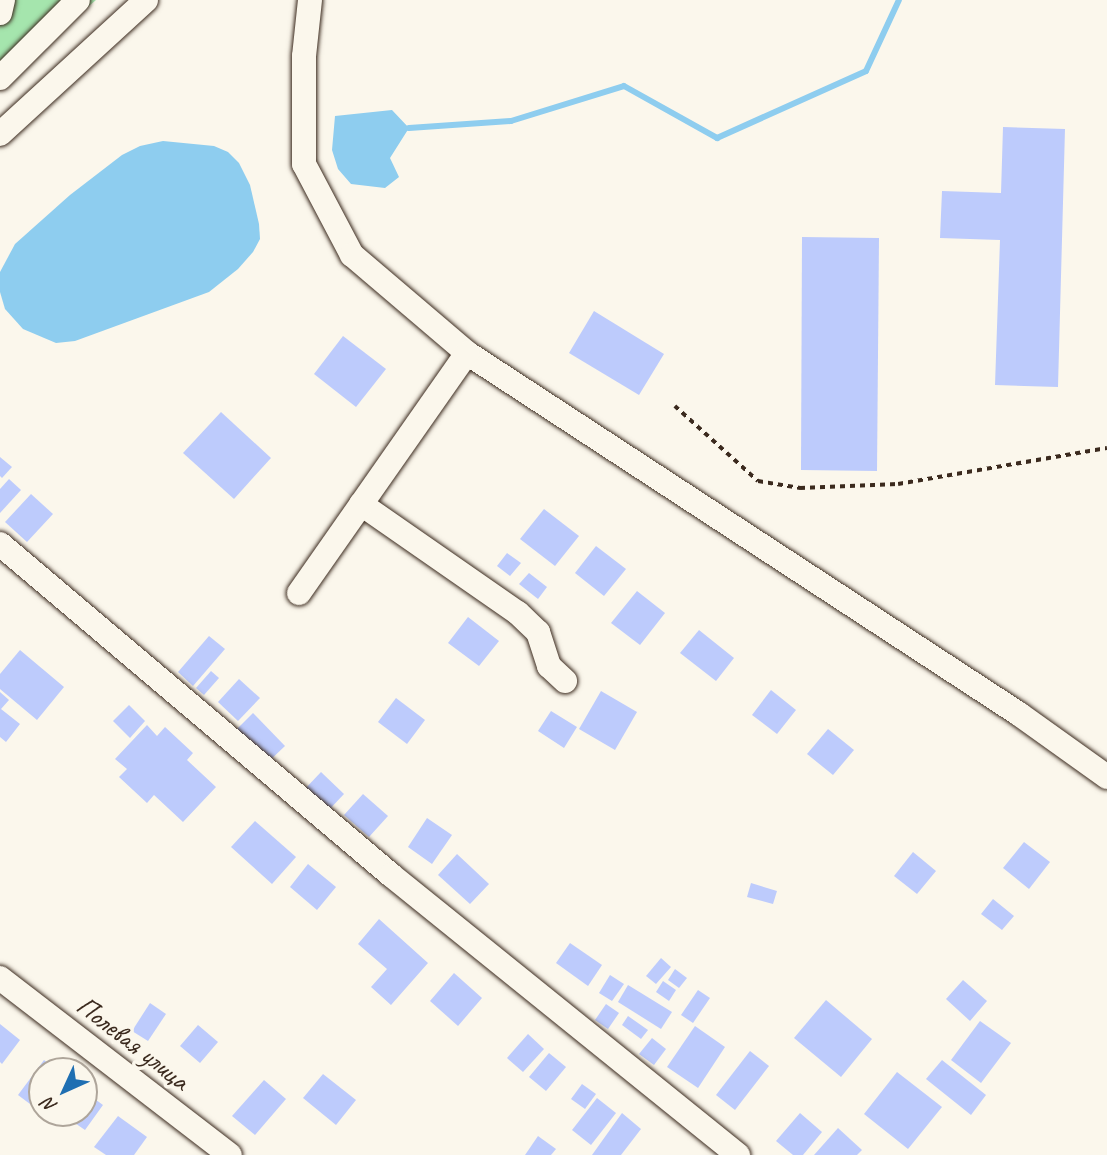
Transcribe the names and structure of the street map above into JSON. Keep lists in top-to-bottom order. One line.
{"streets":{"street":["Полевая улица"]},"north":"bottom left"}
